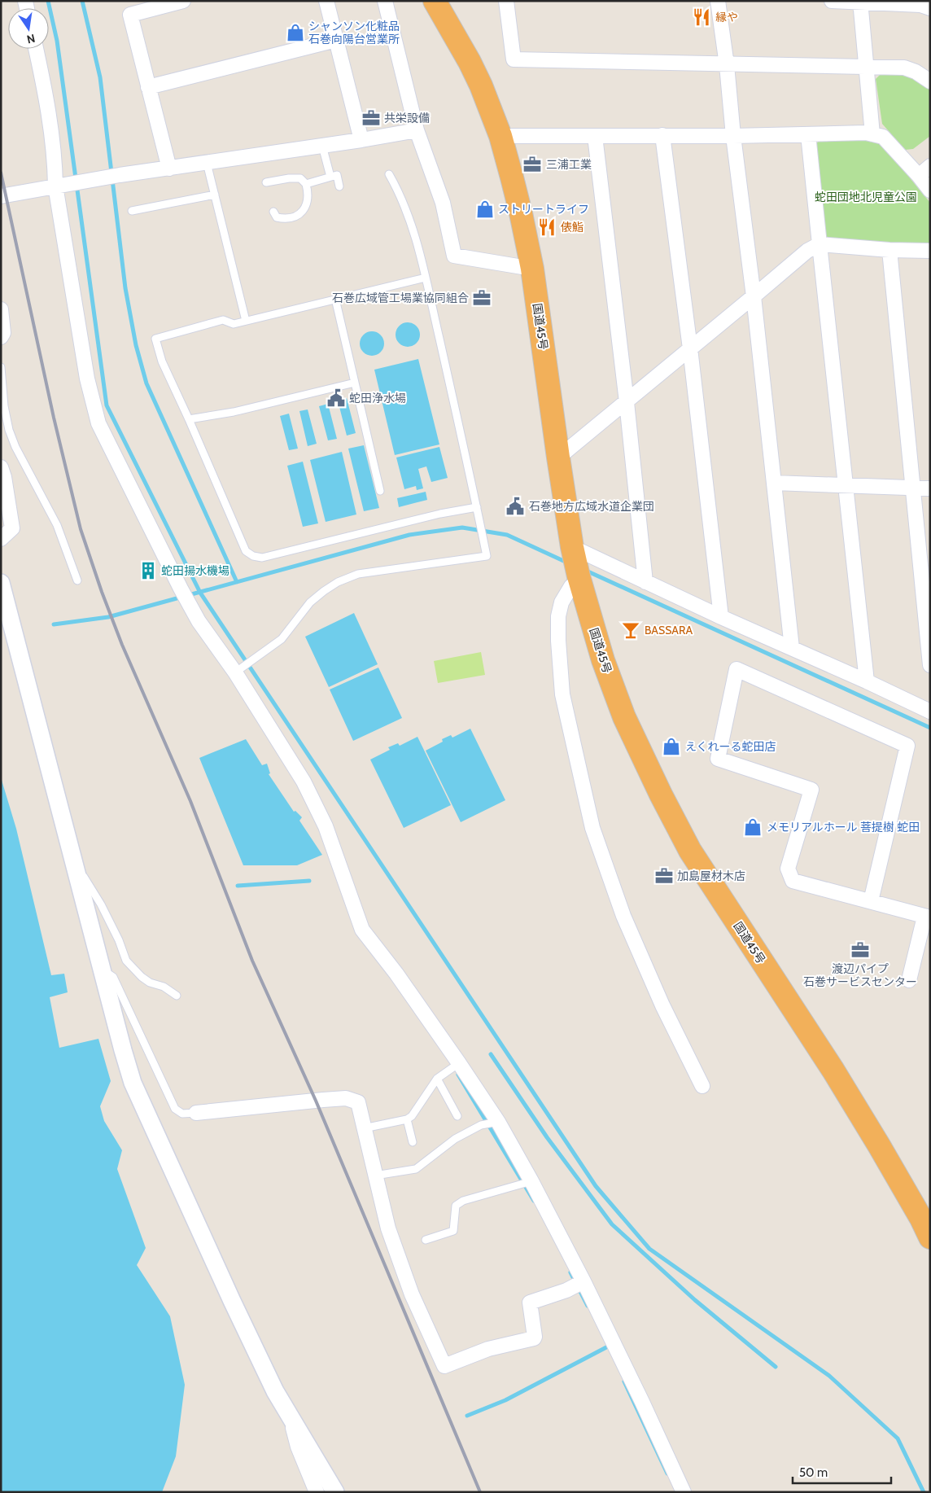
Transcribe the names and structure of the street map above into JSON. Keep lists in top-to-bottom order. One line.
{"streets":{"highway":["国道45号"]},"parks":["蛇田団地北児童公園"],"places":{"restaurant":["縁や","俵鮨"],"shop":["シャンソン化粧品 石巻向陽台営業所","ストリートライフ","えくれーる蛇田店","メモリアルホール 菩提樹 蛇田"],"office":["共栄設備","三浦工業","石巻広域管工場業協同組合","加島屋材木店","渡辺パイプ 石巻サービスセンター"],"public building":["蛇田浄水場","石巻地方広域水道企業団"],"building":["蛇田揚水機場"],"bar":["BASSARA"]},"scale_bar":"50 m","north":"bottom"}
